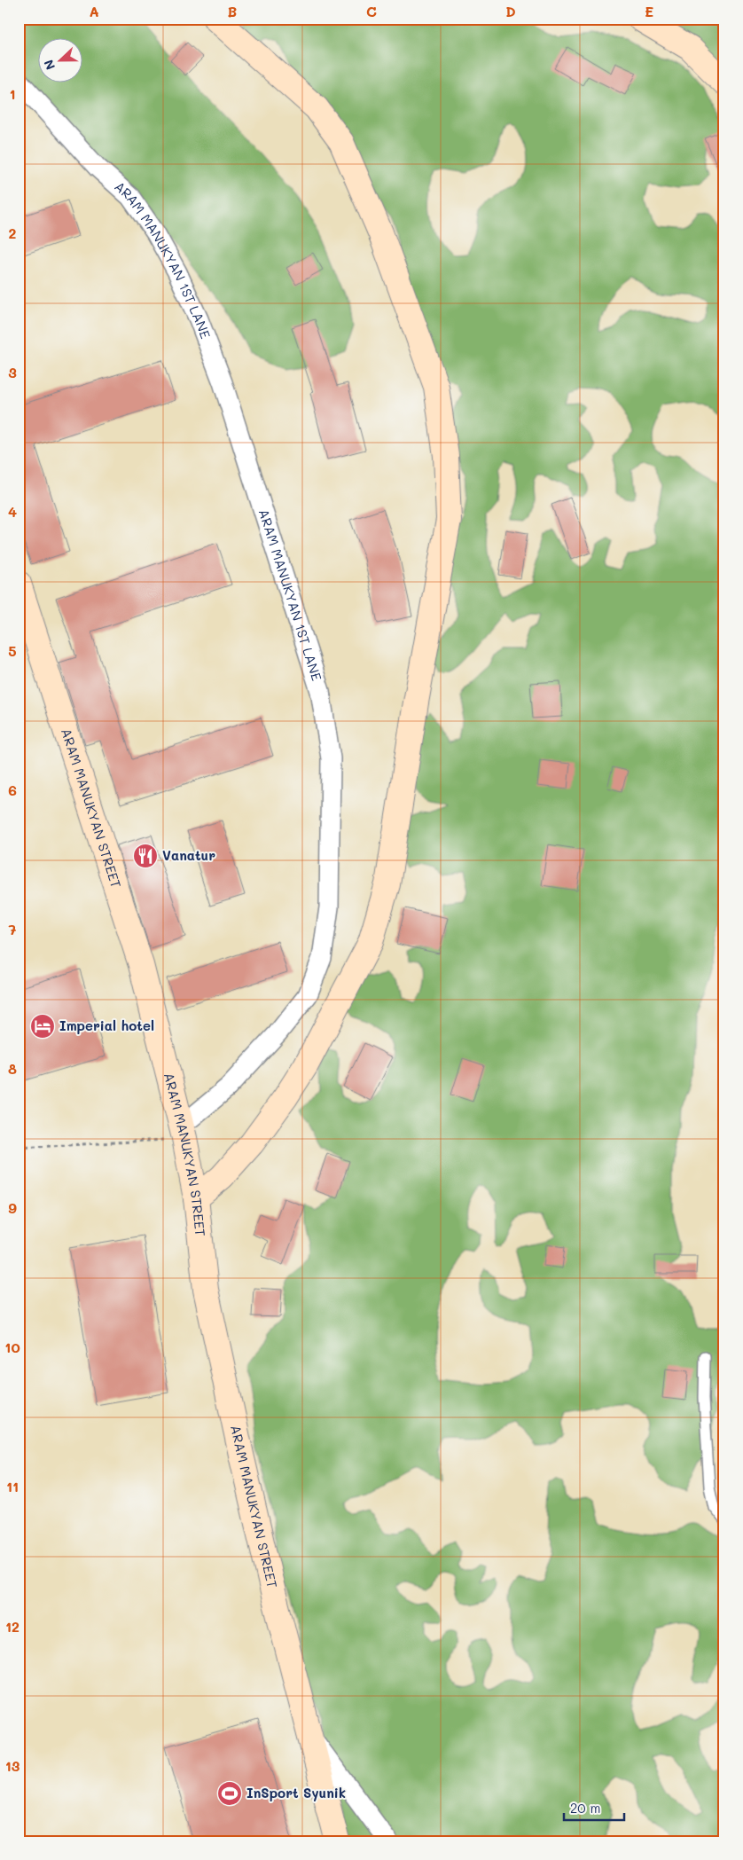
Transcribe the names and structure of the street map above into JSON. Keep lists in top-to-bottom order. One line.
{"streets":{"street":["ARAM MANUKYAN 1ST LANE","ARAM MANUKYAN STREET"]},"crossings":[["ARAM MANUKYAN 1ST LANE","ARAM MANUKYAN STREET"]],"places":{"restaurant":["Vanatur"],"hotel":["Imperial hotel"],"sports":["InSport Syunik"]},"scale_bar":"20 m","north":"left","grid":{"columns":["A","B","C","D","E"],"rows":["1","2","3","4","5","6","7","8","9","10","11","12","13"]}}
